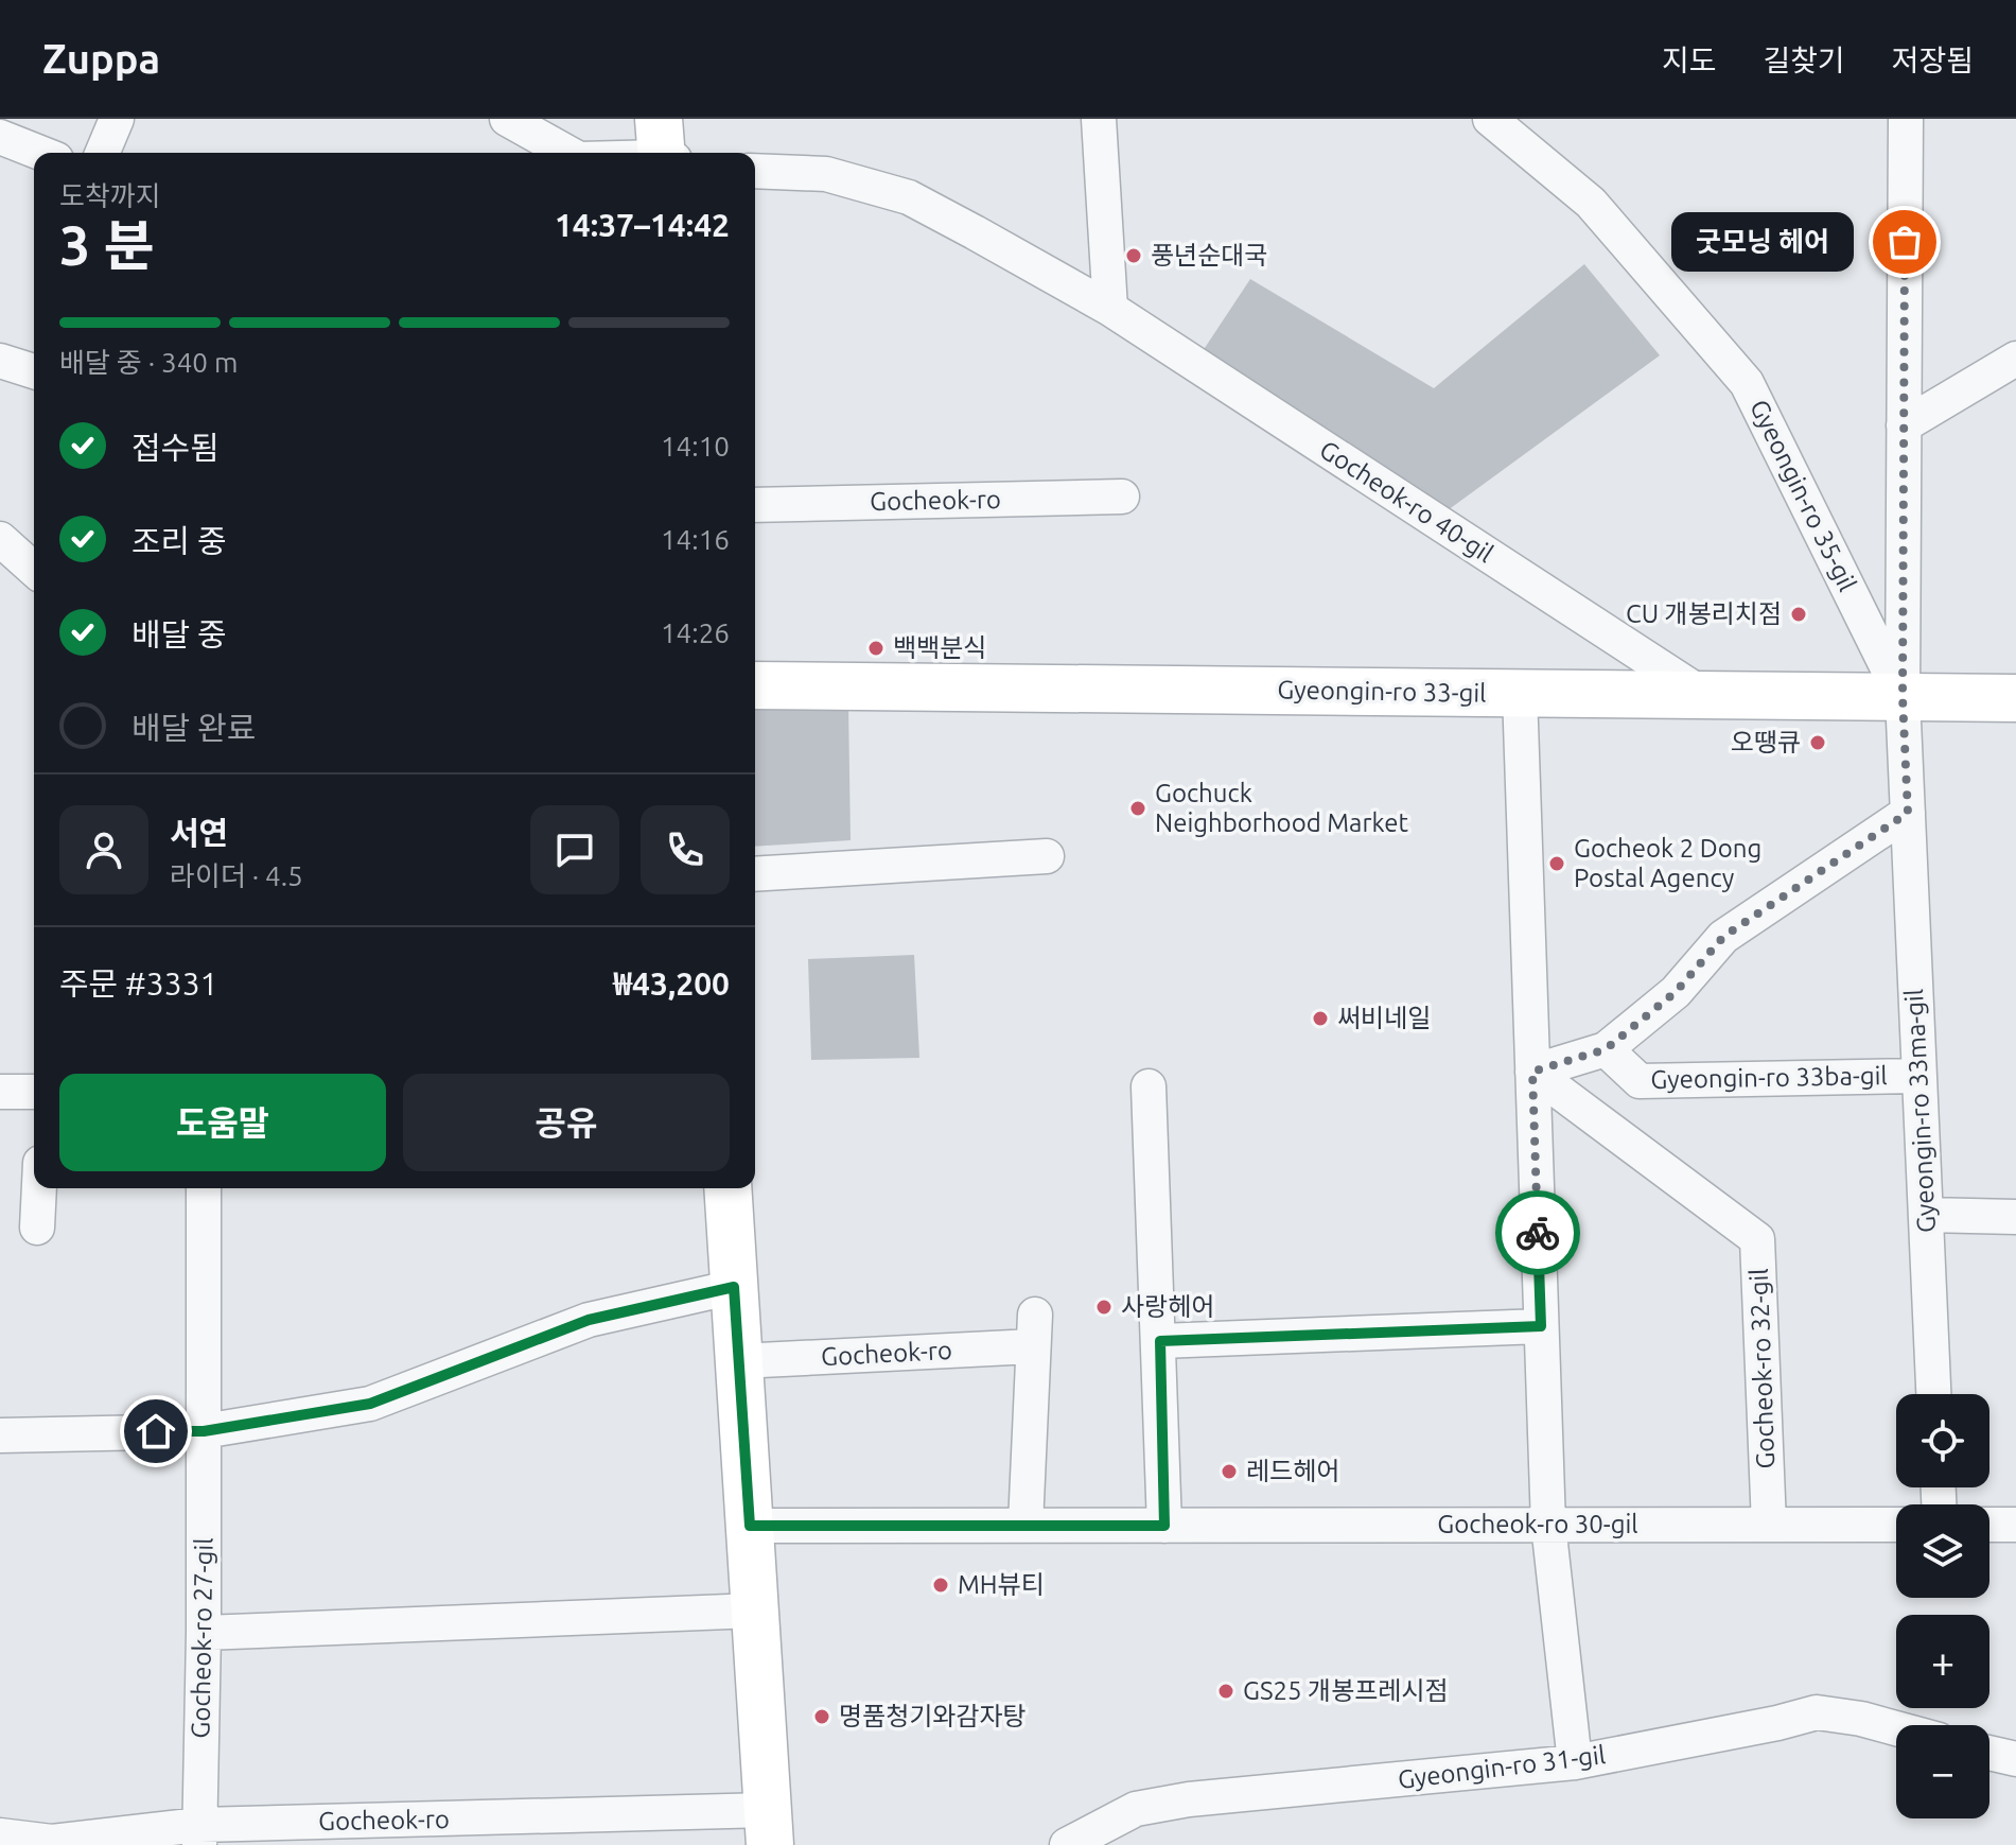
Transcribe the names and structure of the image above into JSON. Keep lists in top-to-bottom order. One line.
{"streets":{"street":["Gyeongin-ro 35-gil","Gocheok-ro","Gocheok-ro 40-gil","Gyeongin-ro 33-gil","Gyeongin-ro 33ba-gil","Gyeongin-ro 33ma-gil","Gocheok-ro 32-gil","Gocheok-ro 30-gil","Gocheok-ro 27-gil","Gyeongin-ro 31-gil"]},"crossings":[["Gyeongin-ro 35-gil","Gyeongin-ro 33-gil"],["Gyeongin-ro 35-gil","Gyeongin-ro 33ma-gil"],["Gocheok-ro","Gocheok-ro 30-gil"],["Gocheok-ro","Gocheok-ro 27-gil"],["Gocheok-ro 40-gil","Gyeongin-ro 33-gil"],["Gyeongin-ro 33-gil","Gyeongin-ro 33ma-gil"],["Gyeongin-ro 33ba-gil","Gyeongin-ro 33ma-gil"],["Gocheok-ro 32-gil","Gocheok-ro 30-gil"]],"places":["굿모닝 헤어","풍년순대국","CU 개봉리치점","백백분식","오땡큐","Gochuck Neighborhood Market","Gocheok 2 Dong Postal Agency","써비네일","사랑헤어","레드헤어","MH뷰티","GS25 개봉프레시점","명품청기와감자탕"],"page":{"header":"Zuppa","nav":["지도","길찾기","저장됨"],"heading":["3 분","도착까지","14:37–14:42"],"panel":["서연","라이더 · 4.5","주문 #3331","₩43,200"],"bubble":"굿모닝 헤어","bar":"배달 중 · 340 m","list":[["접수됨","14:10"],["조리 중","14:16"],["배달 중","14:26"],"배달 완료"],"buttons":["도움말","공유"],"map_buttons":["+","−"]}}
